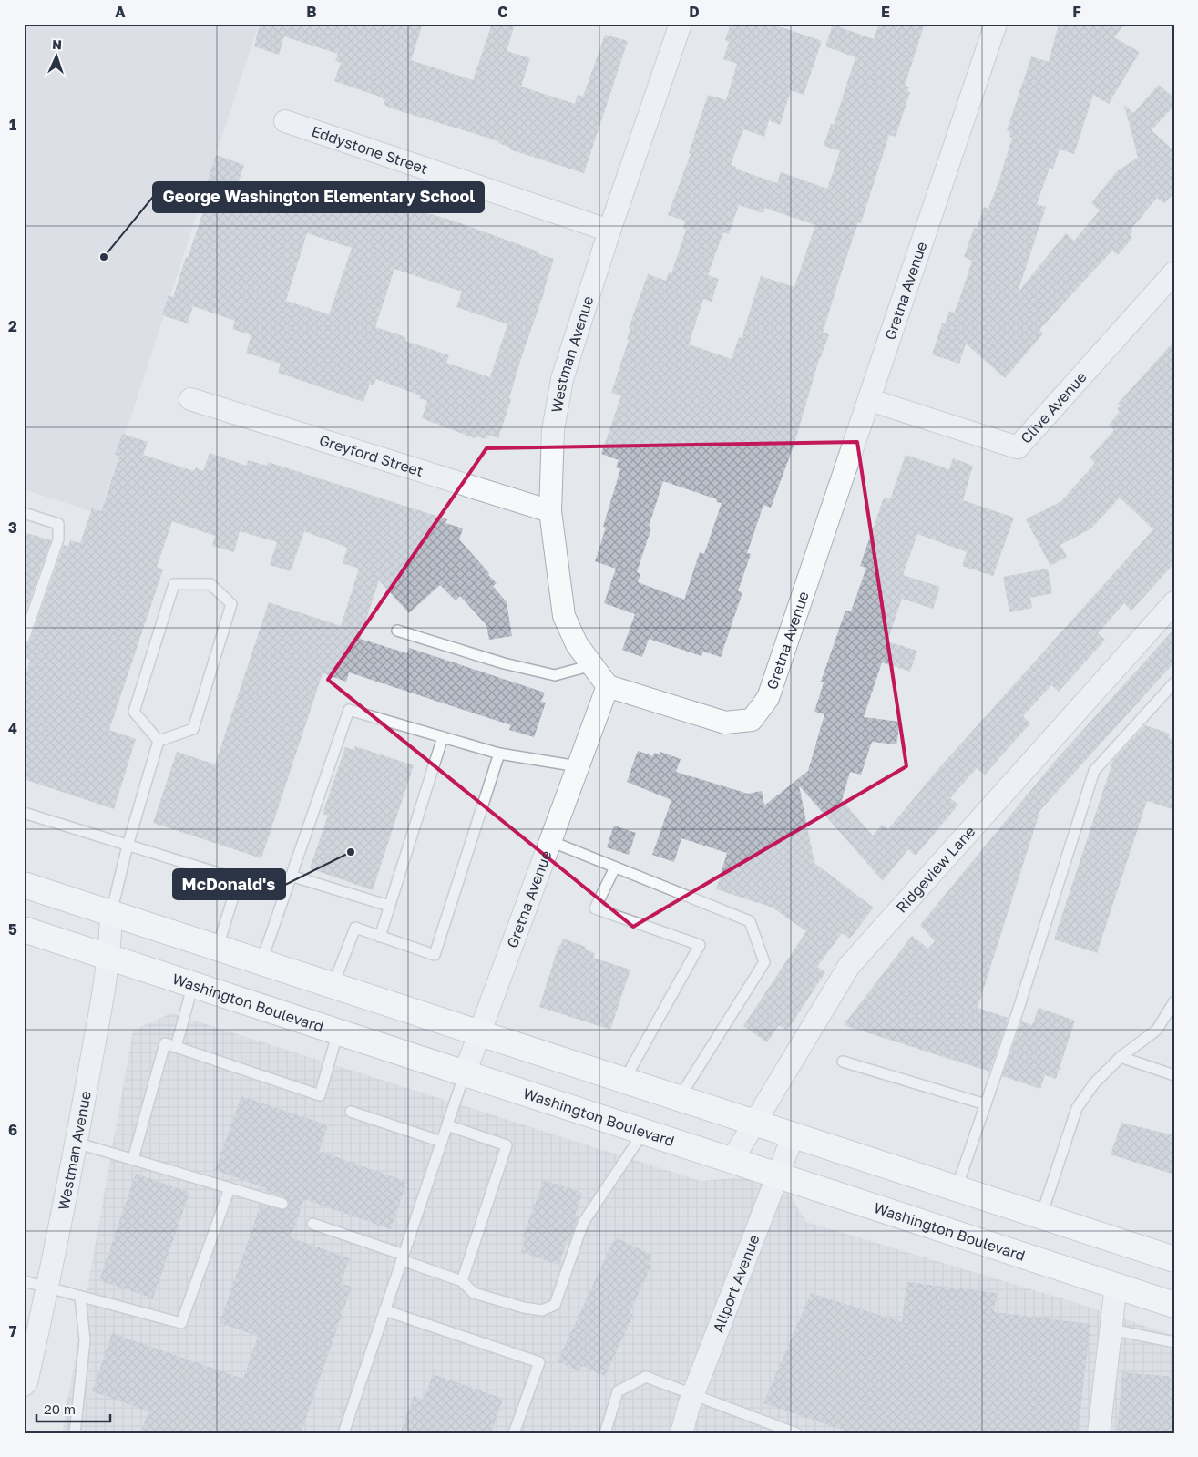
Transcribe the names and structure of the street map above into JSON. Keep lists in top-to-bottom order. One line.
{"streets":{"main road":["Washington Boulevard"],"street":["Eddystone Street","Gretna Avenue","Westman Avenue","Clive Avenue","Greyford Street","Ridgeview Lane","Allport Avenue"]},"crossings":[["Eddystone Street","Westman Avenue"],["Gretna Avenue","Westman Avenue"],["Gretna Avenue","Clive Avenue"],["Gretna Avenue","Washington Boulevard"],["Westman Avenue","Greyford Street"],["Westman Avenue","Washington Boulevard"],["Ridgeview Lane","Washington Boulevard"],["Washington Boulevard","Allport Avenue"]],"places":["George Washington Elementary School","McDonald's"],"scale_bar":"20 m","north":"top","grid":{"columns":["A","B","C","D","E","F"],"rows":["1","2","3","4","5","6","7"]}}
